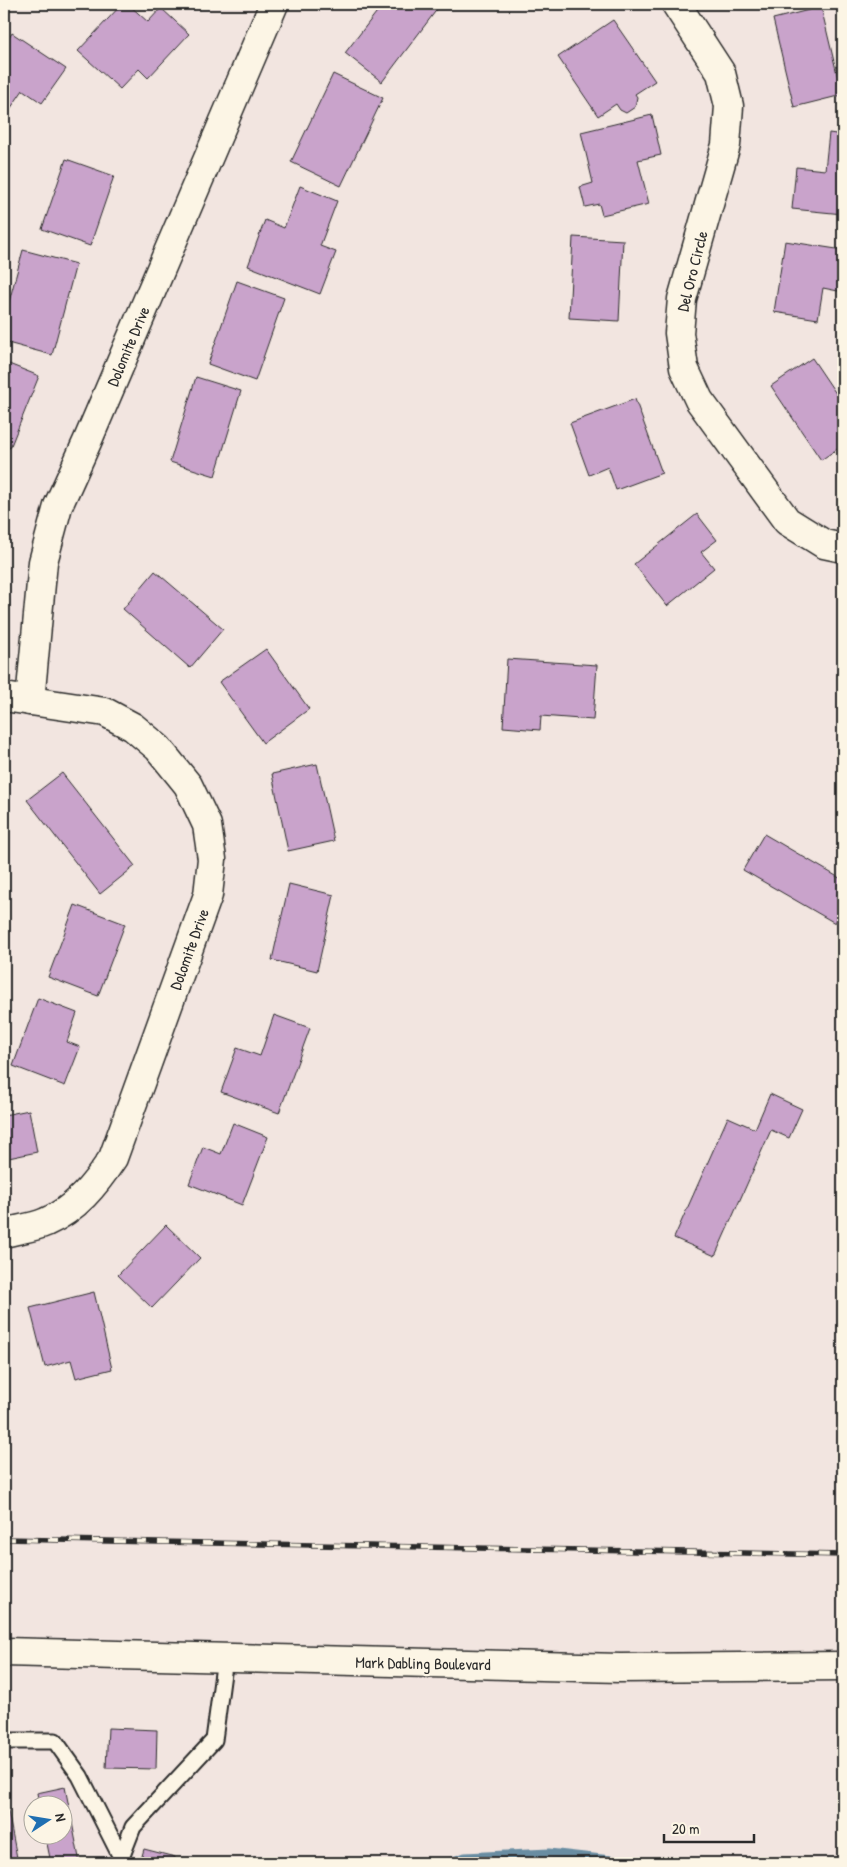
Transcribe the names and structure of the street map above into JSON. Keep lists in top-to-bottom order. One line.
{"streets":{"street":["Del Oro Circle","Dolomite Drive","Mark Dabling Boulevard"]},"scale_bar":"20 m","north":"right"}
